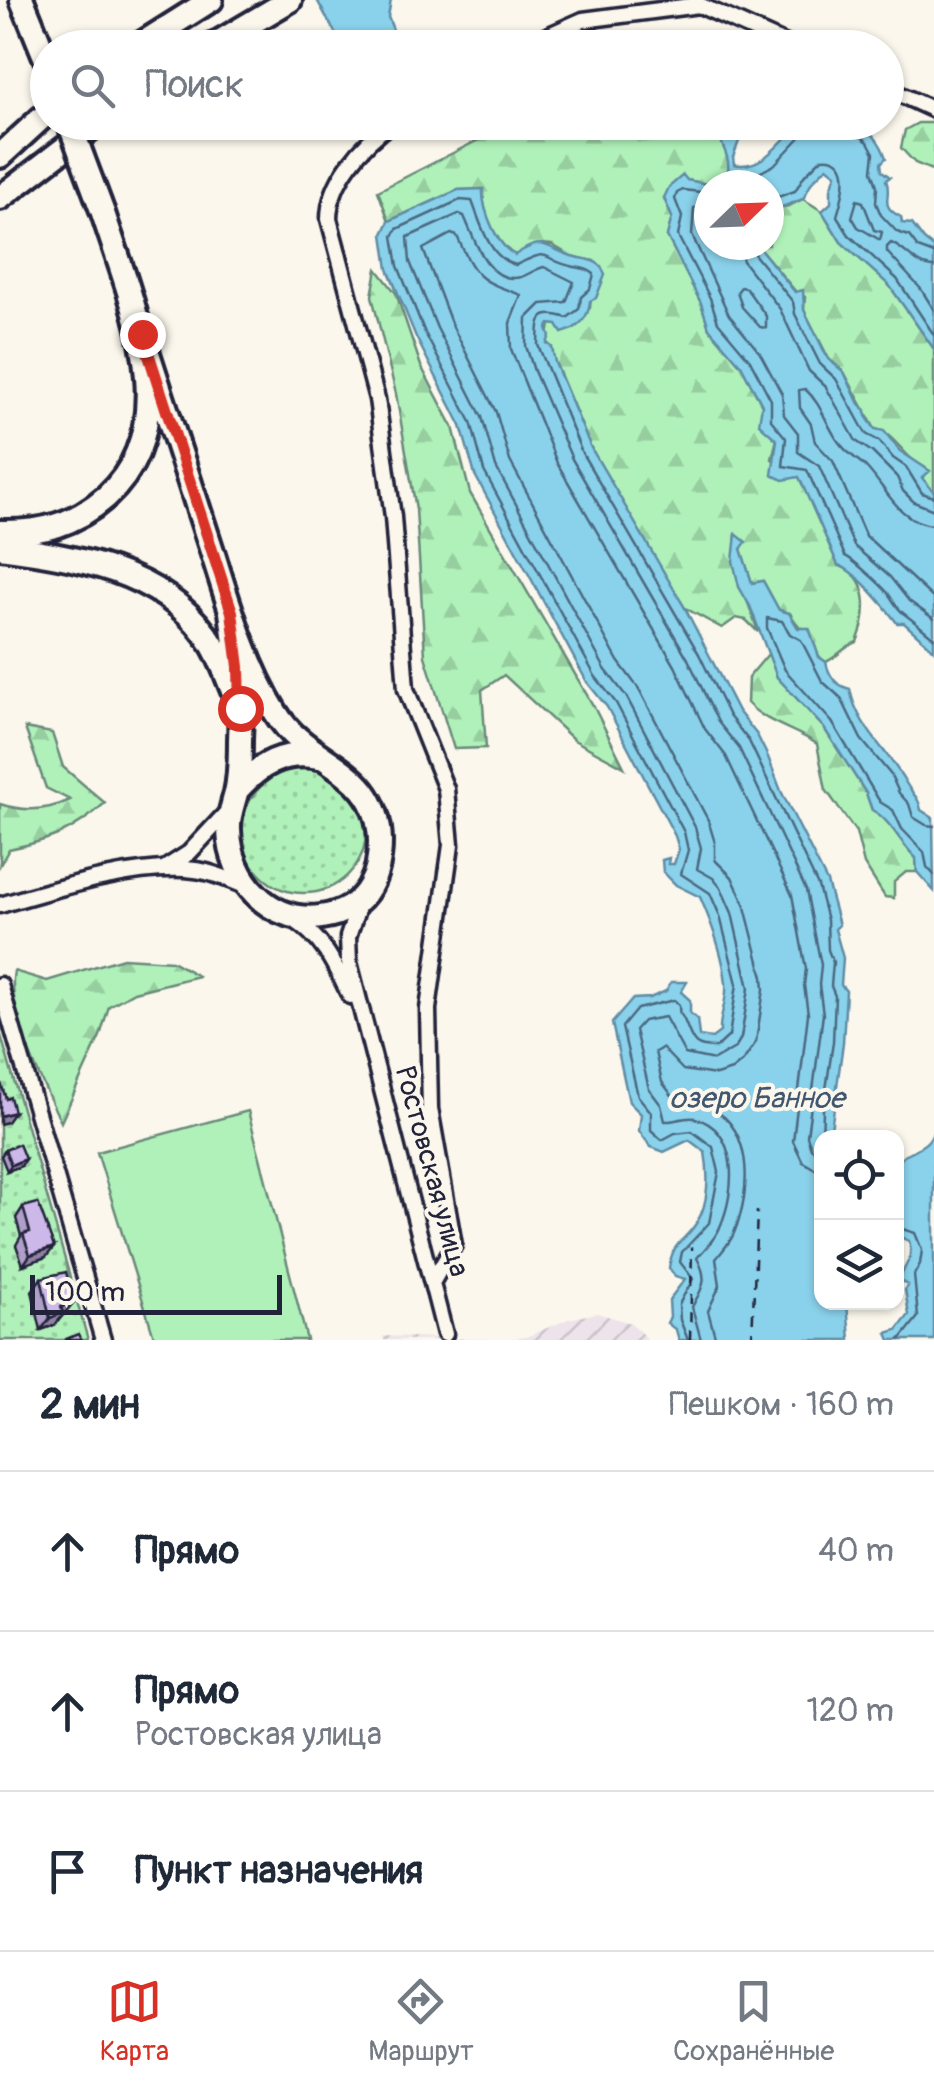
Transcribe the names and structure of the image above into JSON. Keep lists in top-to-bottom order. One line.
{"streets":{"street":["Ростовская улица"]},"water":["озеро Банное"],"scale_bar":"100 m","north":"top right","page":{"search":"Поиск","scale":"100 m","heading":["2 мин","Пешком · 160 m"],"list":[["Прямо","40 m"],["Прямо","Ростовская улица","120 m"],"Пункт назначения"],"nav":["Карта","Маршрут","Сохранённые"]}}
